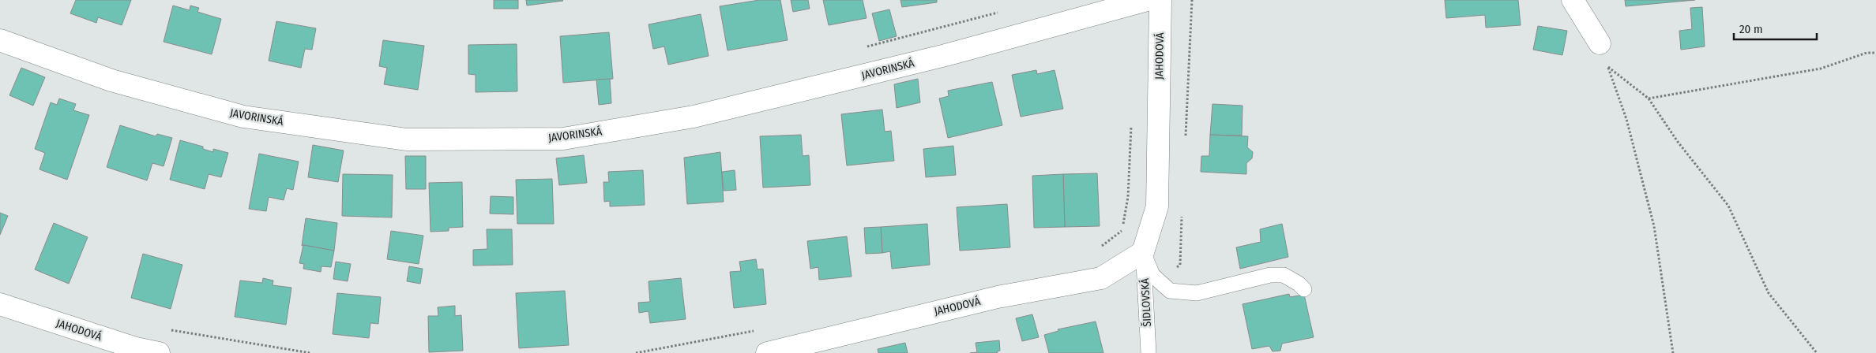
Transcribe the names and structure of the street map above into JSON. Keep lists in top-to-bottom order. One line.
{"streets":{"street":["JAHODOVÁ","JAVORINSKÁ"],"lane":["ŠIDLOVSKÁ"]},"crossings":[["JAHODOVÁ","ŠIDLOVSKÁ"]],"scale_bar":"20 m"}
